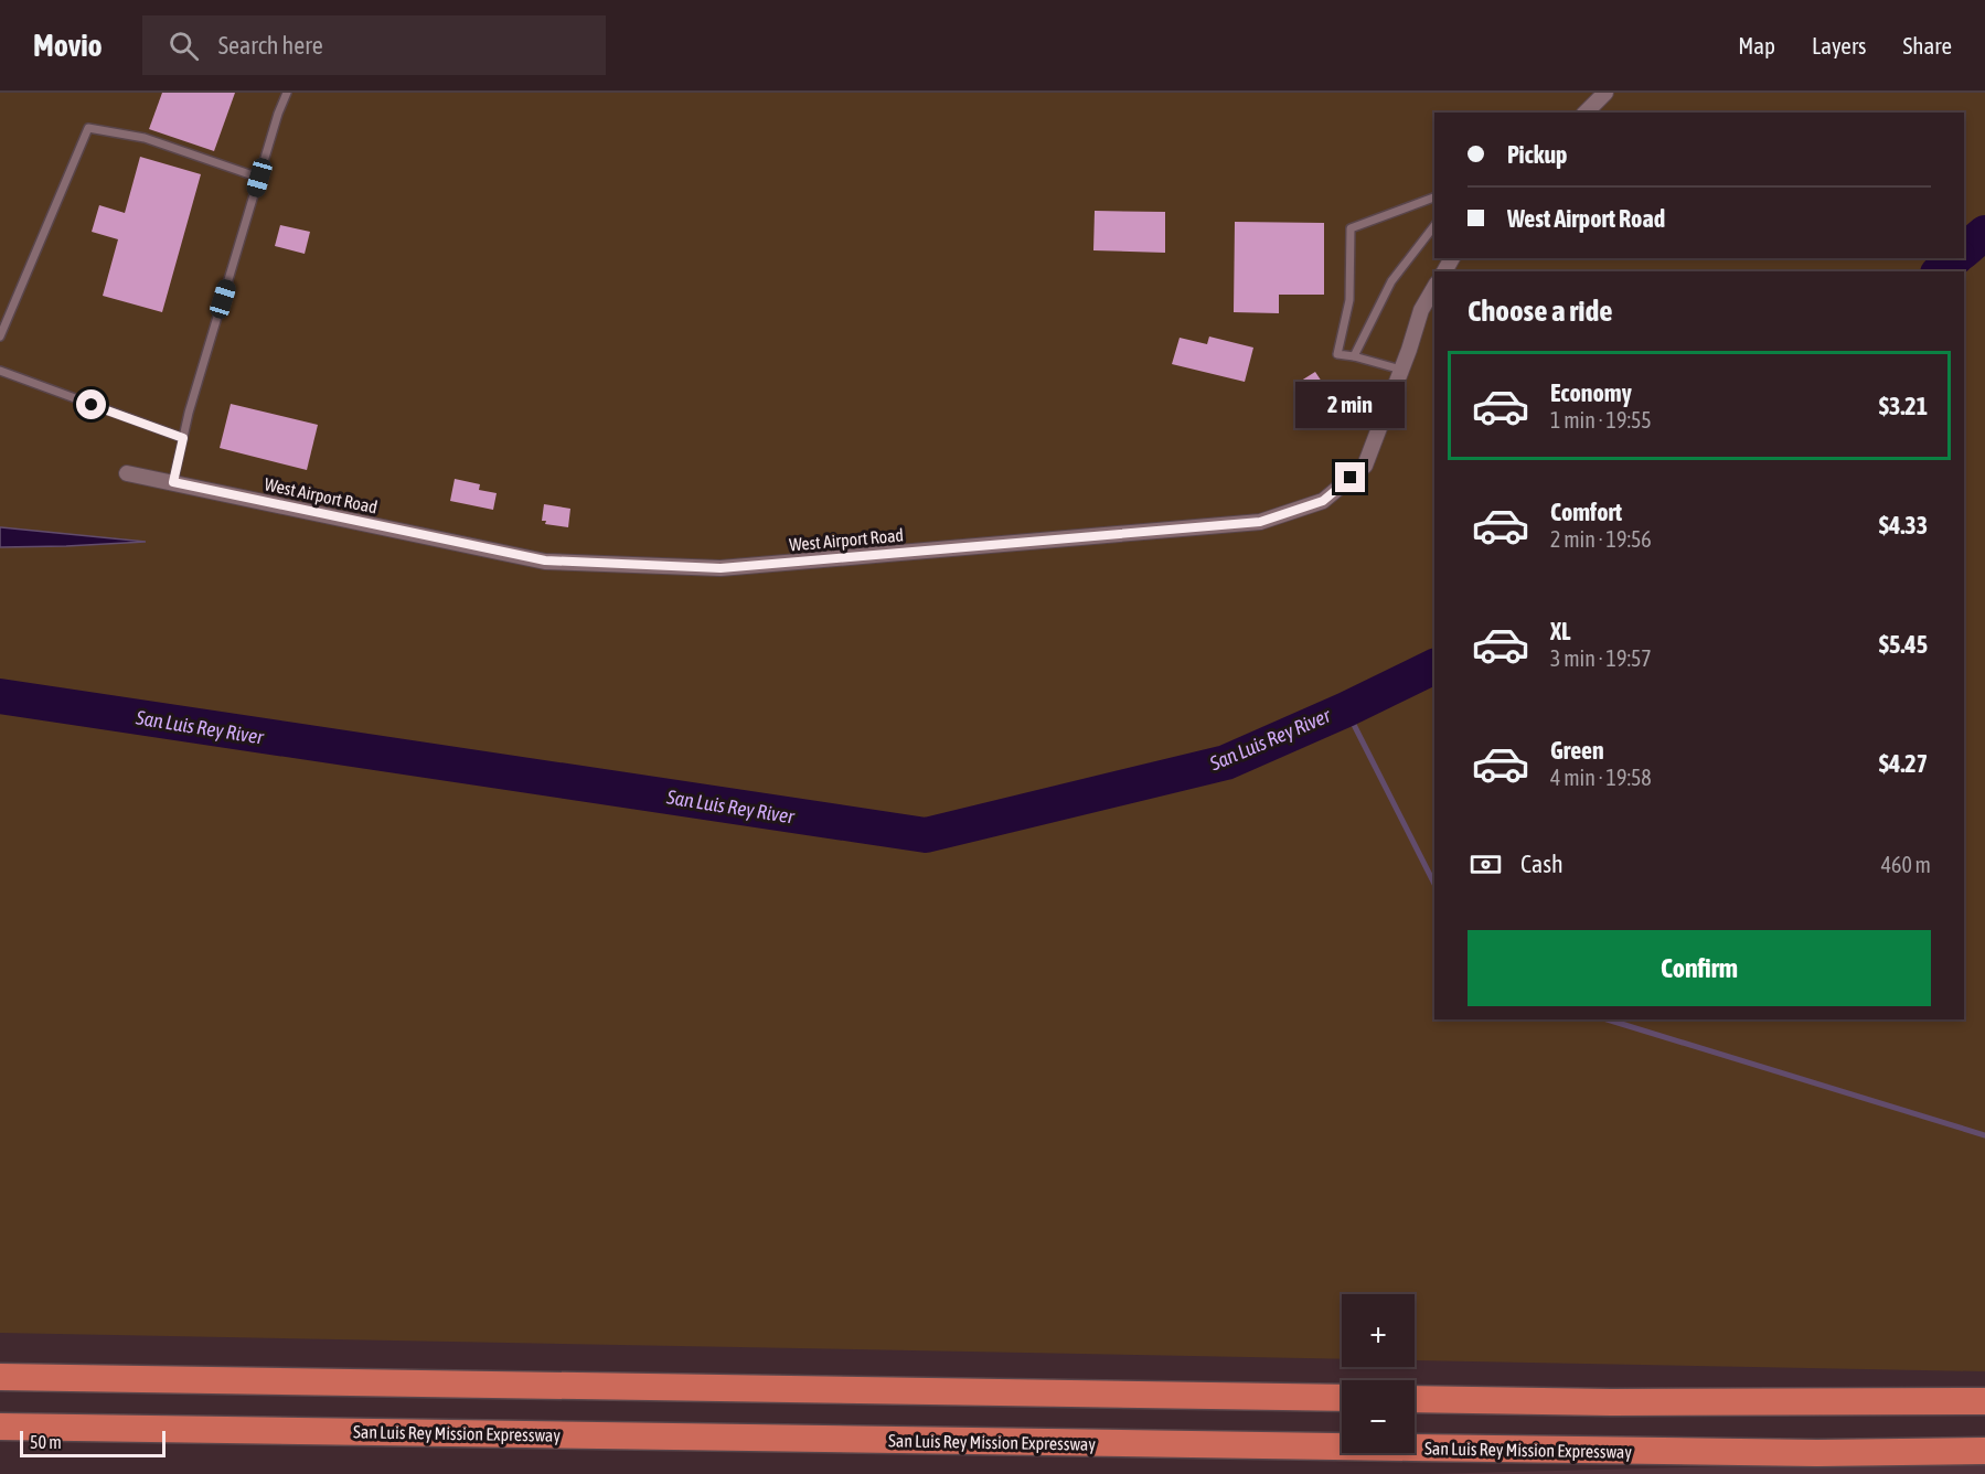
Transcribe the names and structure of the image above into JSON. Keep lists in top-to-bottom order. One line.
{"streets":{"highway":["San Luis Rey Mission Expressway"],"street":["West Airport Road"]},"water":["San Luis Rey River"],"scale_bar":"50 m","page":{"header":"Movio","search":"Search here","nav":["Map","Layers","Share"],"banner":["Pickup","West Airport Road"],"heading":"Choose a ride","list":[{"name":"Economy","note":"1 min · 19:55","value":"$3.21"},{"name":"Comfort","note":"2 min · 19:56","value":"$4.33"},{"name":"XL","note":"3 min · 19:57","value":"$5.45"},{"name":"Green","note":"4 min · 19:58","value":"$4.27"}],"bubble":"2 min","pay":["Cash","460 m"],"buttons":"Confirm","map_buttons":["+","−"],"scale":"50 m"}}
